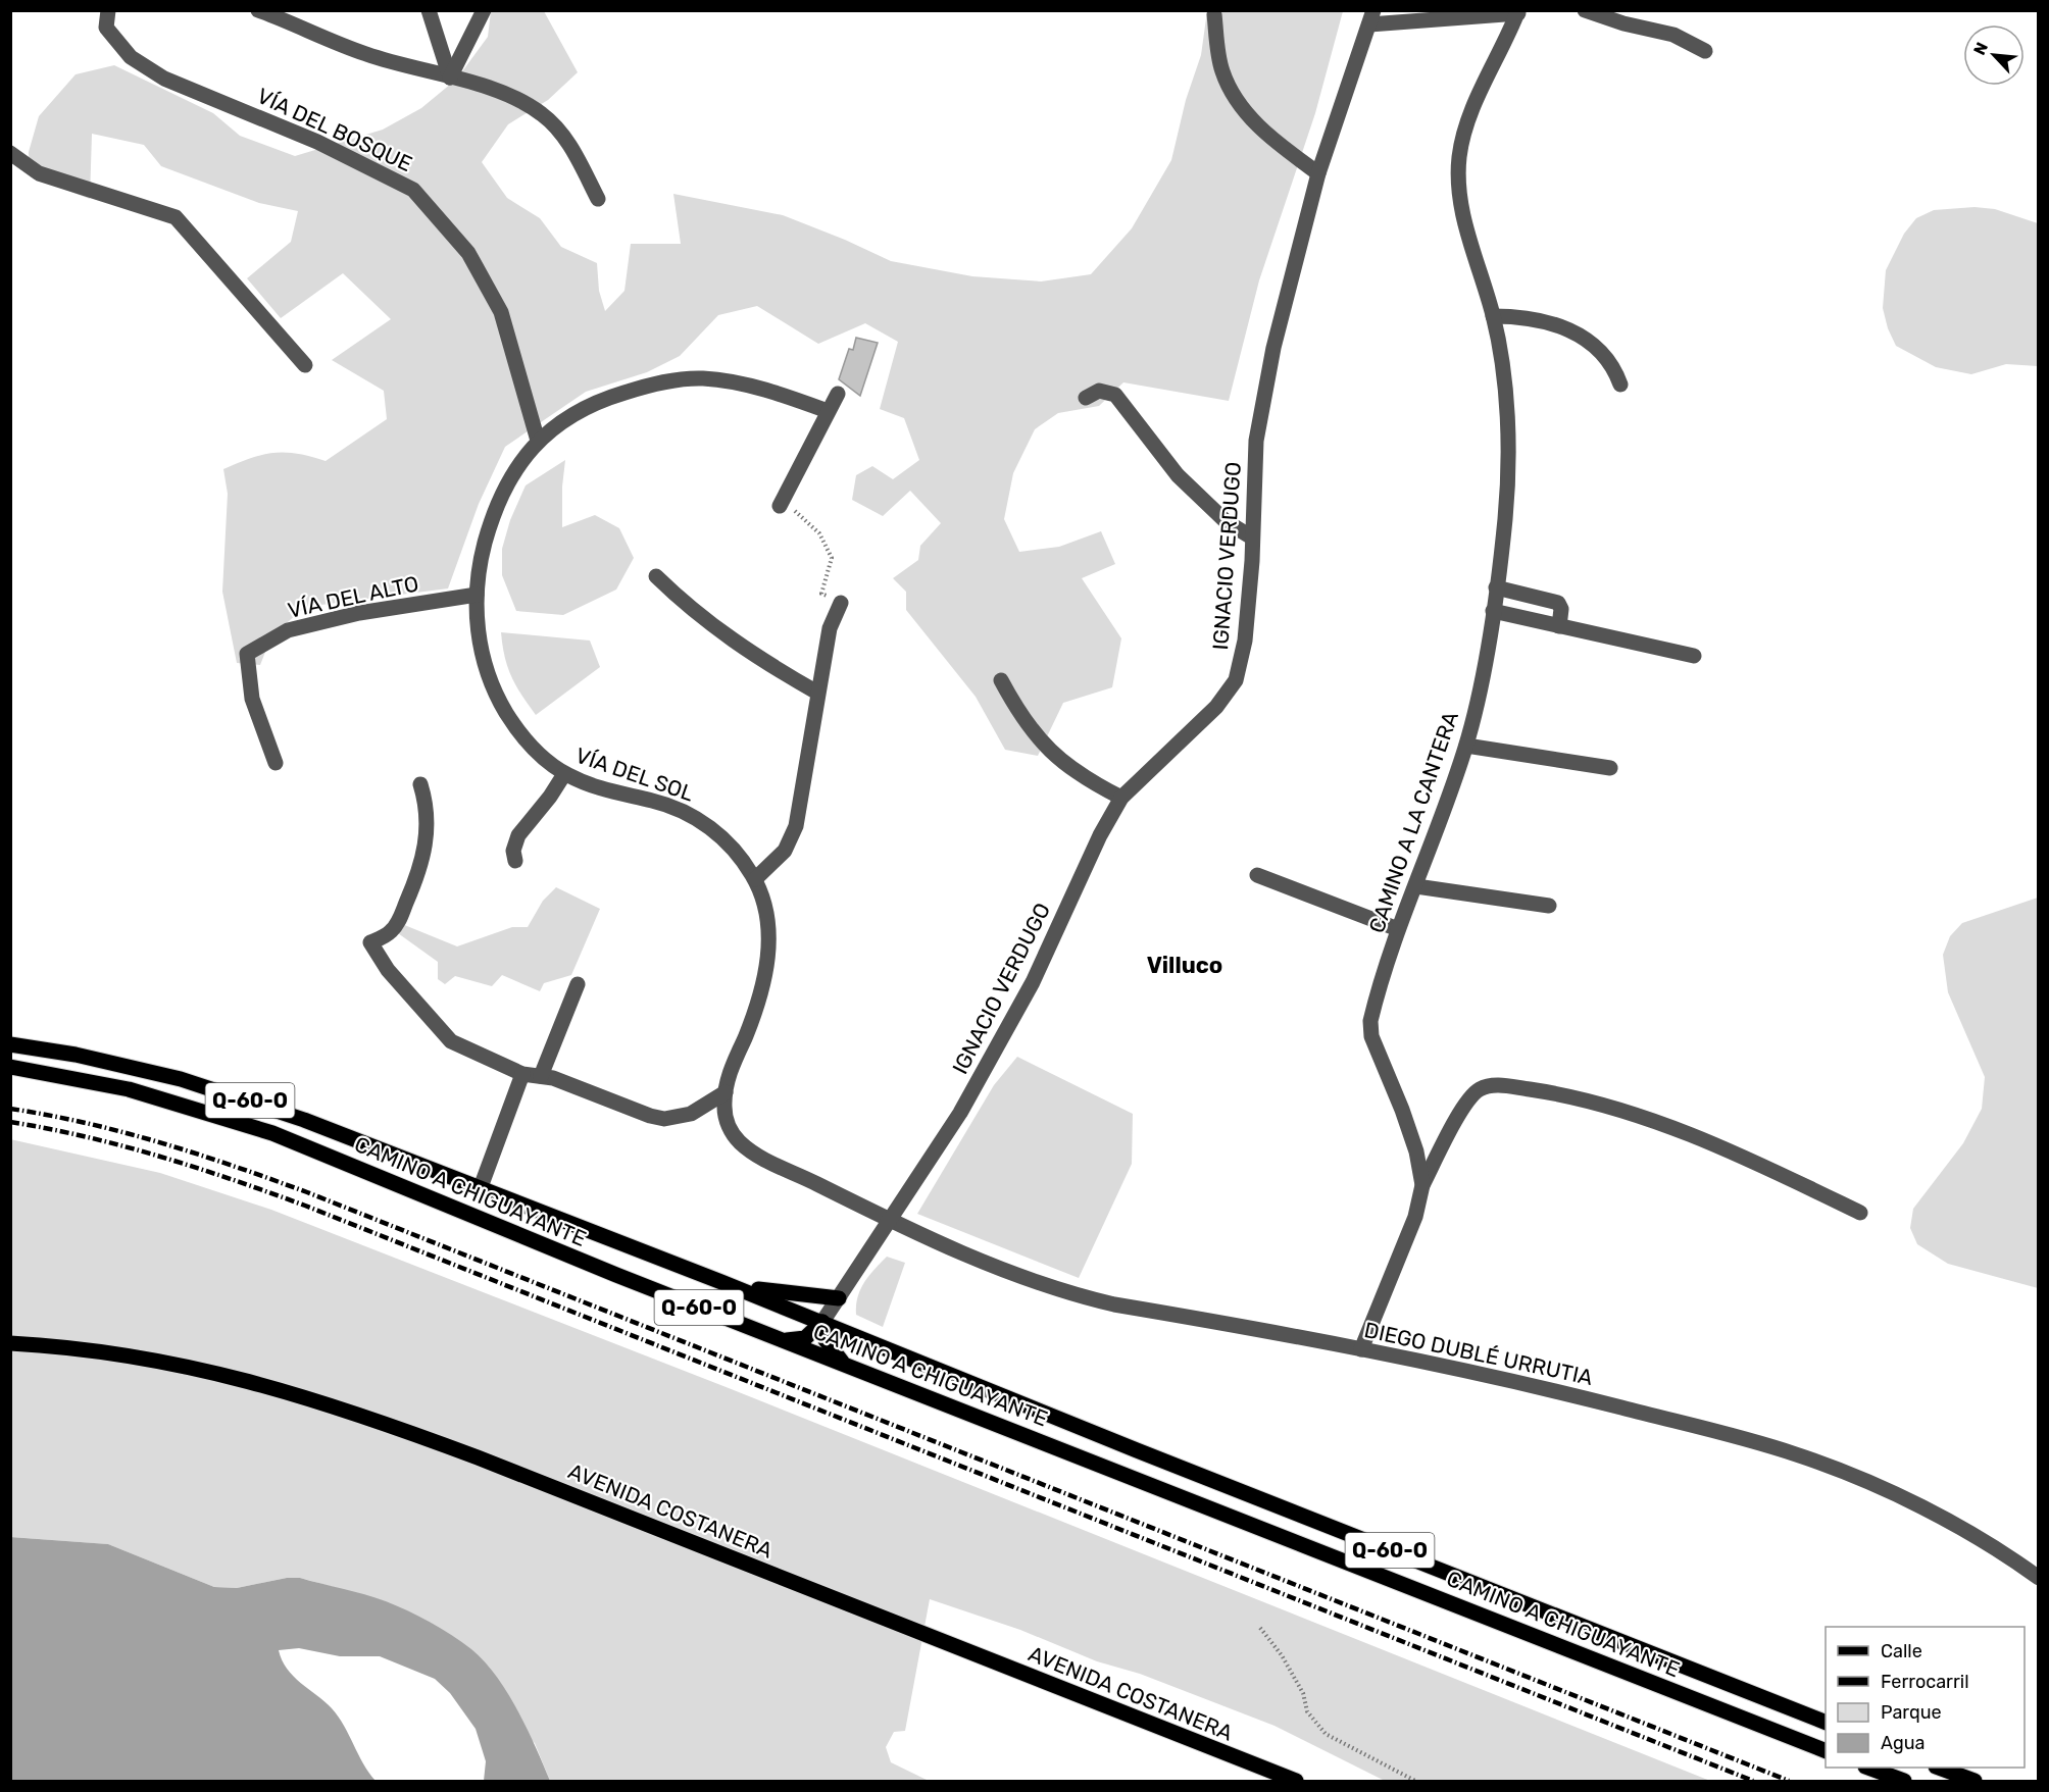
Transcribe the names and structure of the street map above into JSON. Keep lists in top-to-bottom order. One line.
{"streets":{"main road":["Q-60-O","CAMINO A CHIGUAYANTE","AVENIDA COSTANERA"],"street":["VÍA DEL BOSQUE","IGNACIO VERDUGO","VÍA DEL ALTO","VÍA DEL SOL","CAMINO A LA CANTERA","DIEGO DUBLÉ URRUTIA"]},"crossings":[["VÍA DEL BOSQUE","VÍA DEL SOL"],["IGNACIO VERDUGO","VÍA DEL SOL"],["IGNACIO VERDUGO","CAMINO A CHIGUAYANTE"],["IGNACIO VERDUGO","DIEGO DUBLÉ URRUTIA"],["VÍA DEL ALTO","VÍA DEL SOL"],["VÍA DEL SOL","DIEGO DUBLÉ URRUTIA"],["CAMINO A LA CANTERA","DIEGO DUBLÉ URRUTIA"]],"districts":["Villuco"],"legend":["Calle","Ferrocarril","Parque","Agua"],"north":"top left"}
